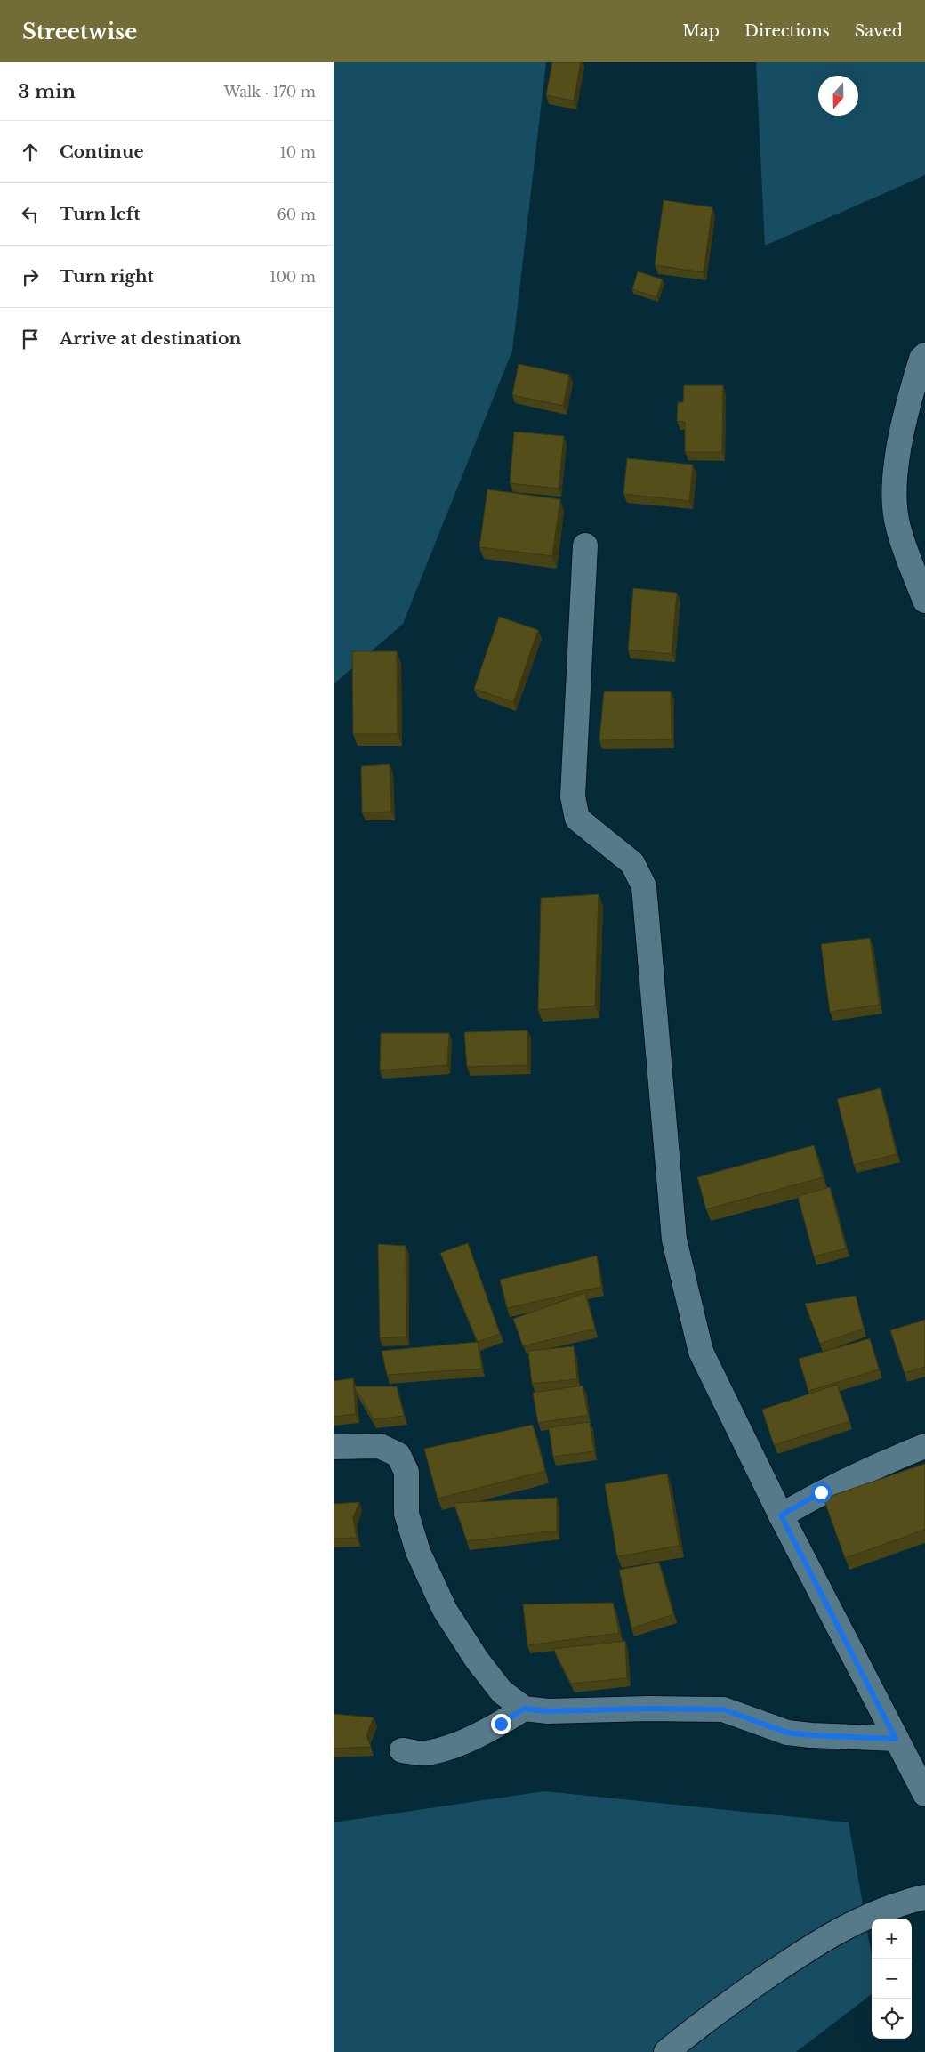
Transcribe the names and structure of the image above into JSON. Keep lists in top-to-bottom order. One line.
{"north":"bottom","page":{"header":"Streetwise","nav":["Map","Directions","Saved"],"heading":["3 min","Walk · 170 m"],"list":[["Continue","10 m"],["Turn left","60 m"],["Turn right","100 m"],"Arrive at destination"],"map_buttons":["+","−"]}}
